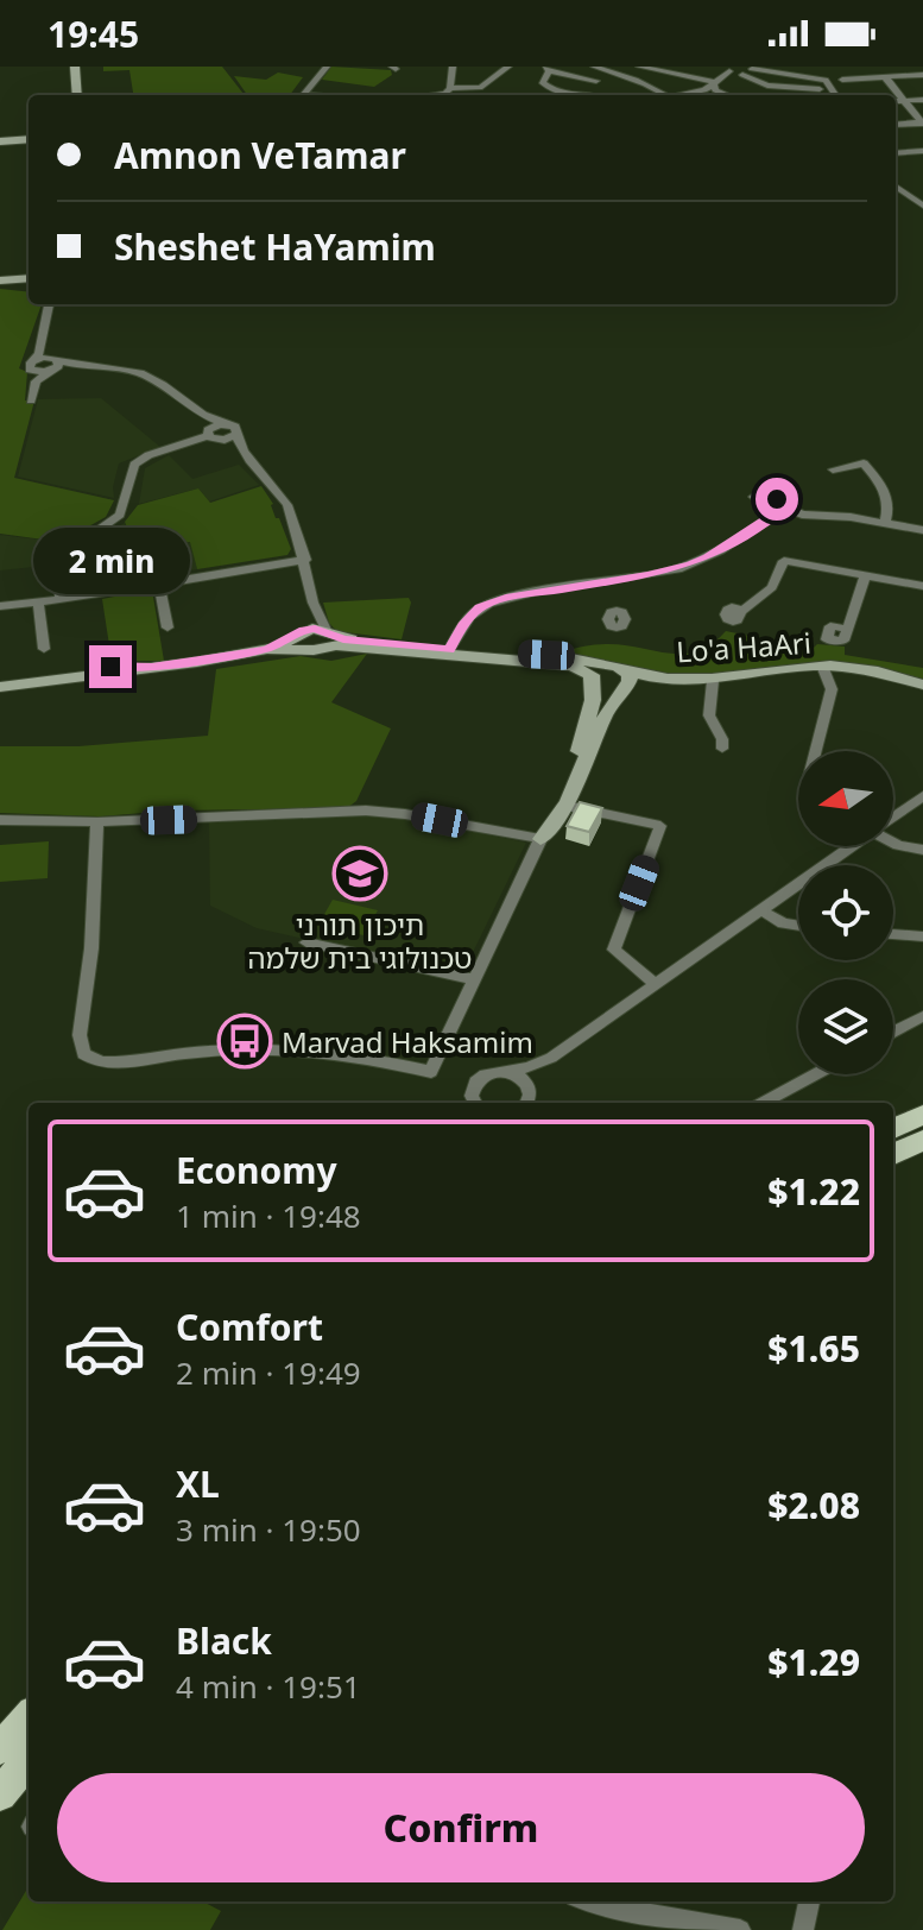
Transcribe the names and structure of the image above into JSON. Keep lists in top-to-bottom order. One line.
{"streets":{"street":["Lo'a HaAri"]},"places":{"school or university":["תיכון תורני טכנולוגי בית שלמה"],"bus stop":["Marvad Haksamim"]},"north":"left","page":{"status":"19:45","banner":["Amnon VeTamar","Sheshet HaYamim"],"bubble":"2 min","list":[{"name":"Economy","note":"1 min · 19:48","value":"$1.22"},{"name":"Comfort","note":"2 min · 19:49","value":"$1.65"},{"name":"XL","note":"3 min · 19:50","value":"$2.08"},{"name":"Black","note":"4 min · 19:51","value":"$1.29"}],"buttons":"Confirm"}}
